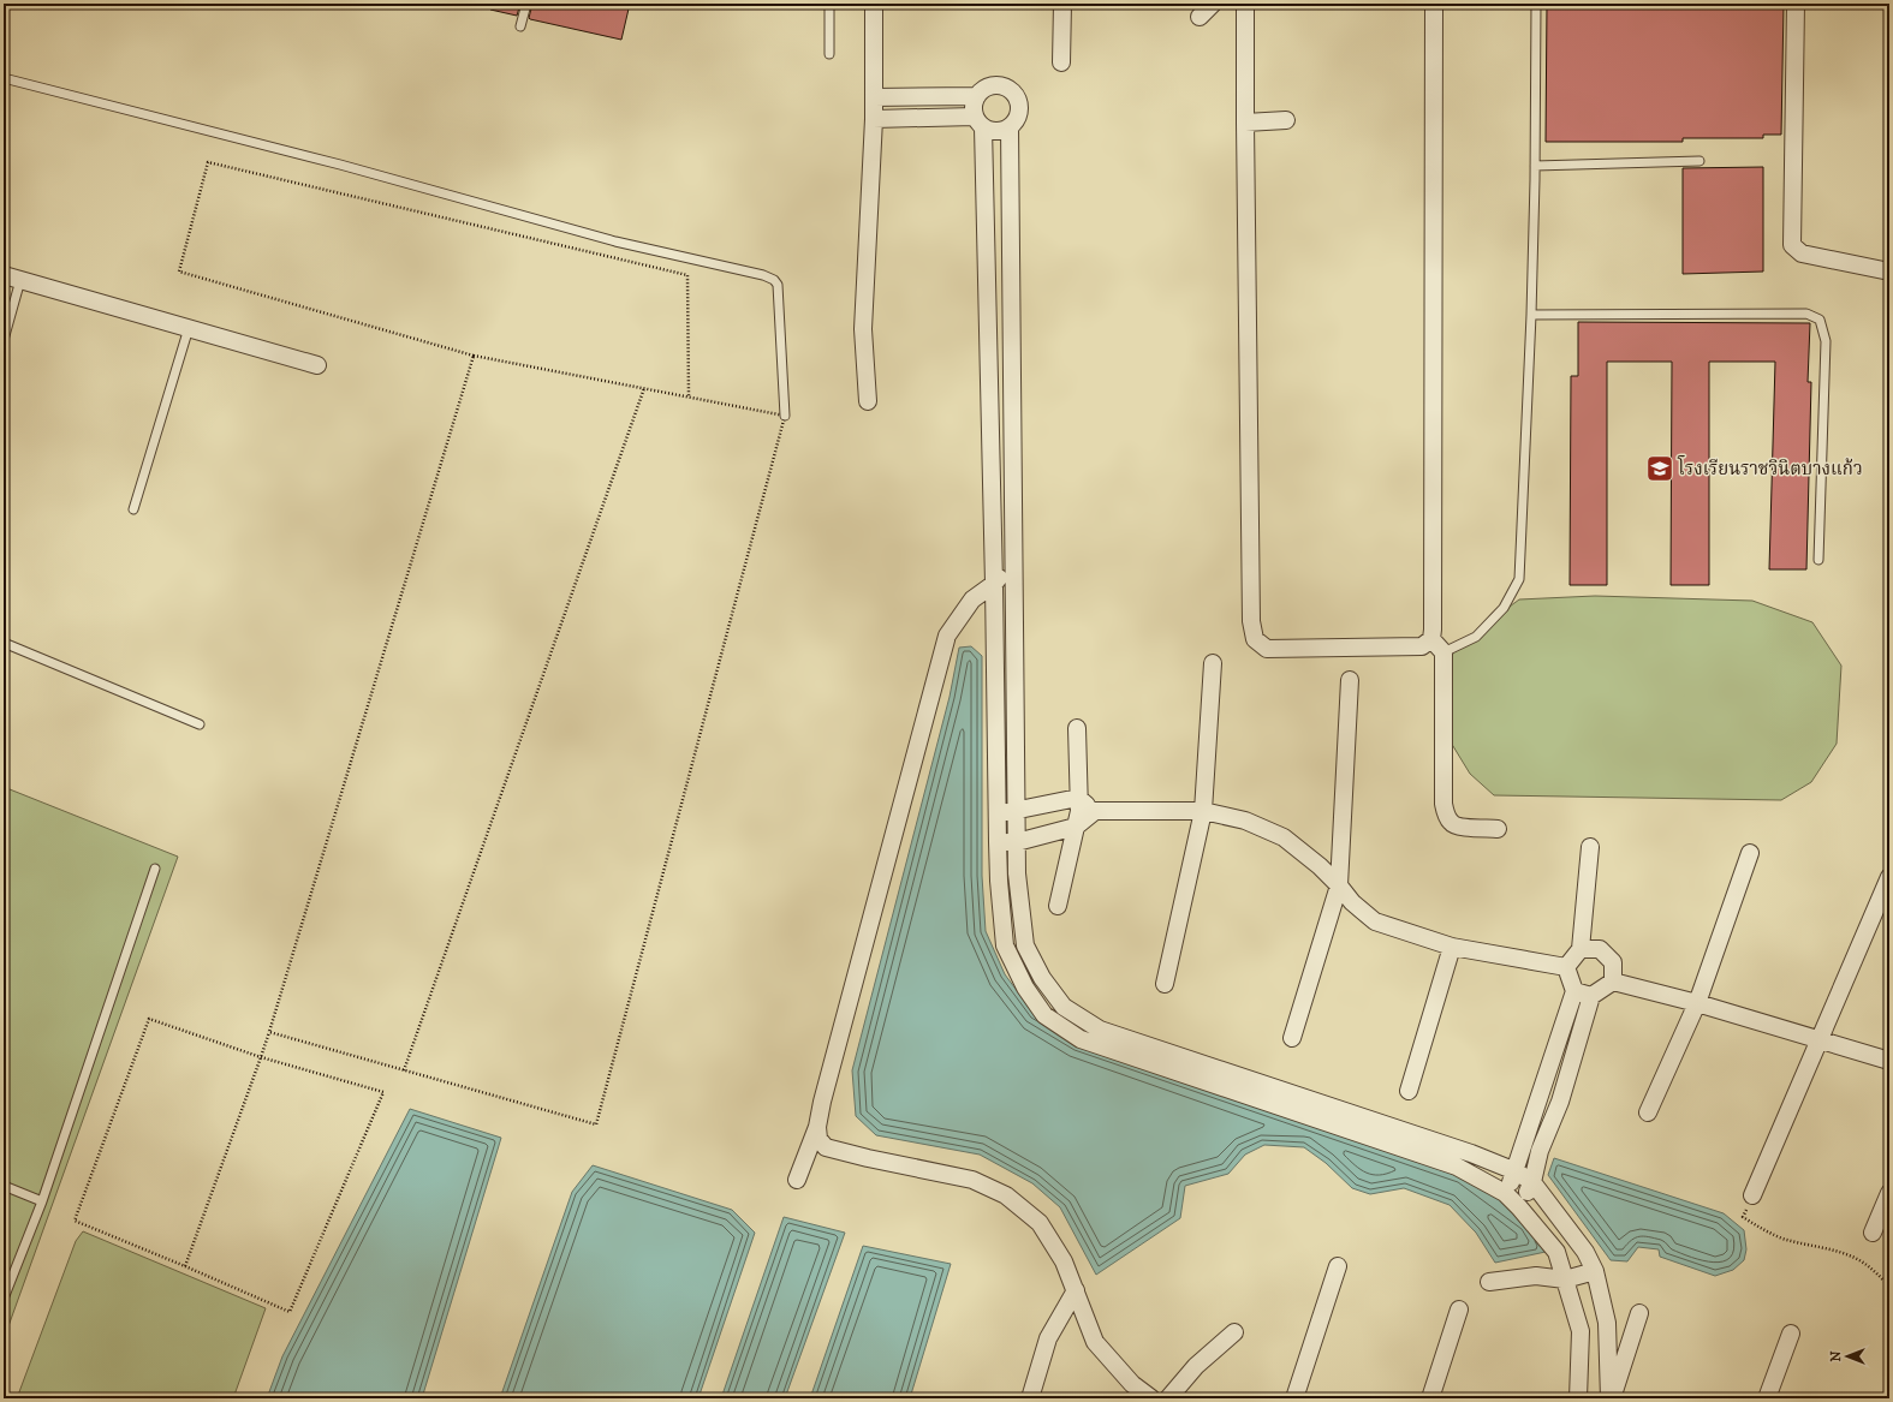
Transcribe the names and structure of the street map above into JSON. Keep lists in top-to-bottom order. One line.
{"places":{"school or university":["โรงเรียนราชวินิตบางแก้ว"]},"north":"left"}
